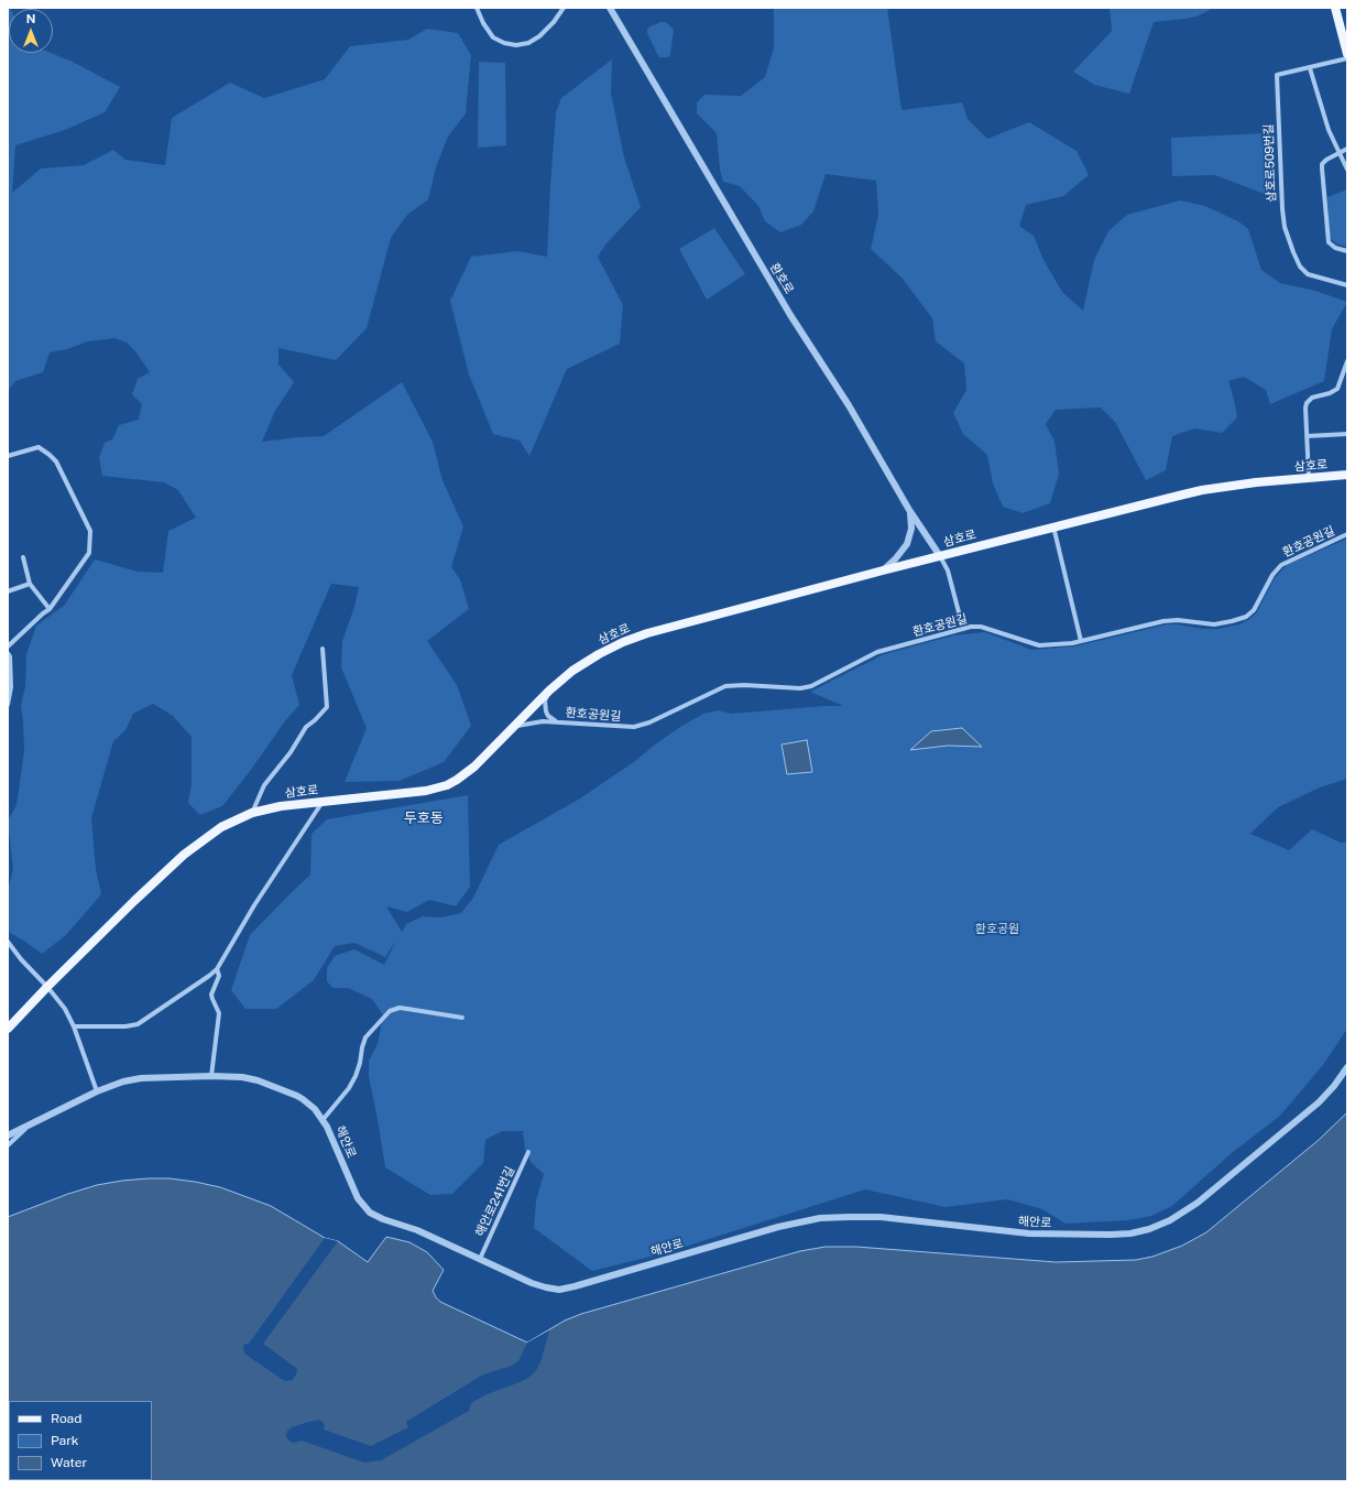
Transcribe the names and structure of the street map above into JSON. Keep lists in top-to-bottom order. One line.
{"streets":{"main road":["삼호로"],"street":["삼호로509번길","환호로","환호공원길","해안로","해안로241번길"]},"crossings":[["환호로","삼호로"],["삼호로","환호공원길"],["해안로","해안로241번길"]],"districts":["두호동"],"parks":["환호공원"],"legend":["Road","Park","Water"],"north":"top"}
